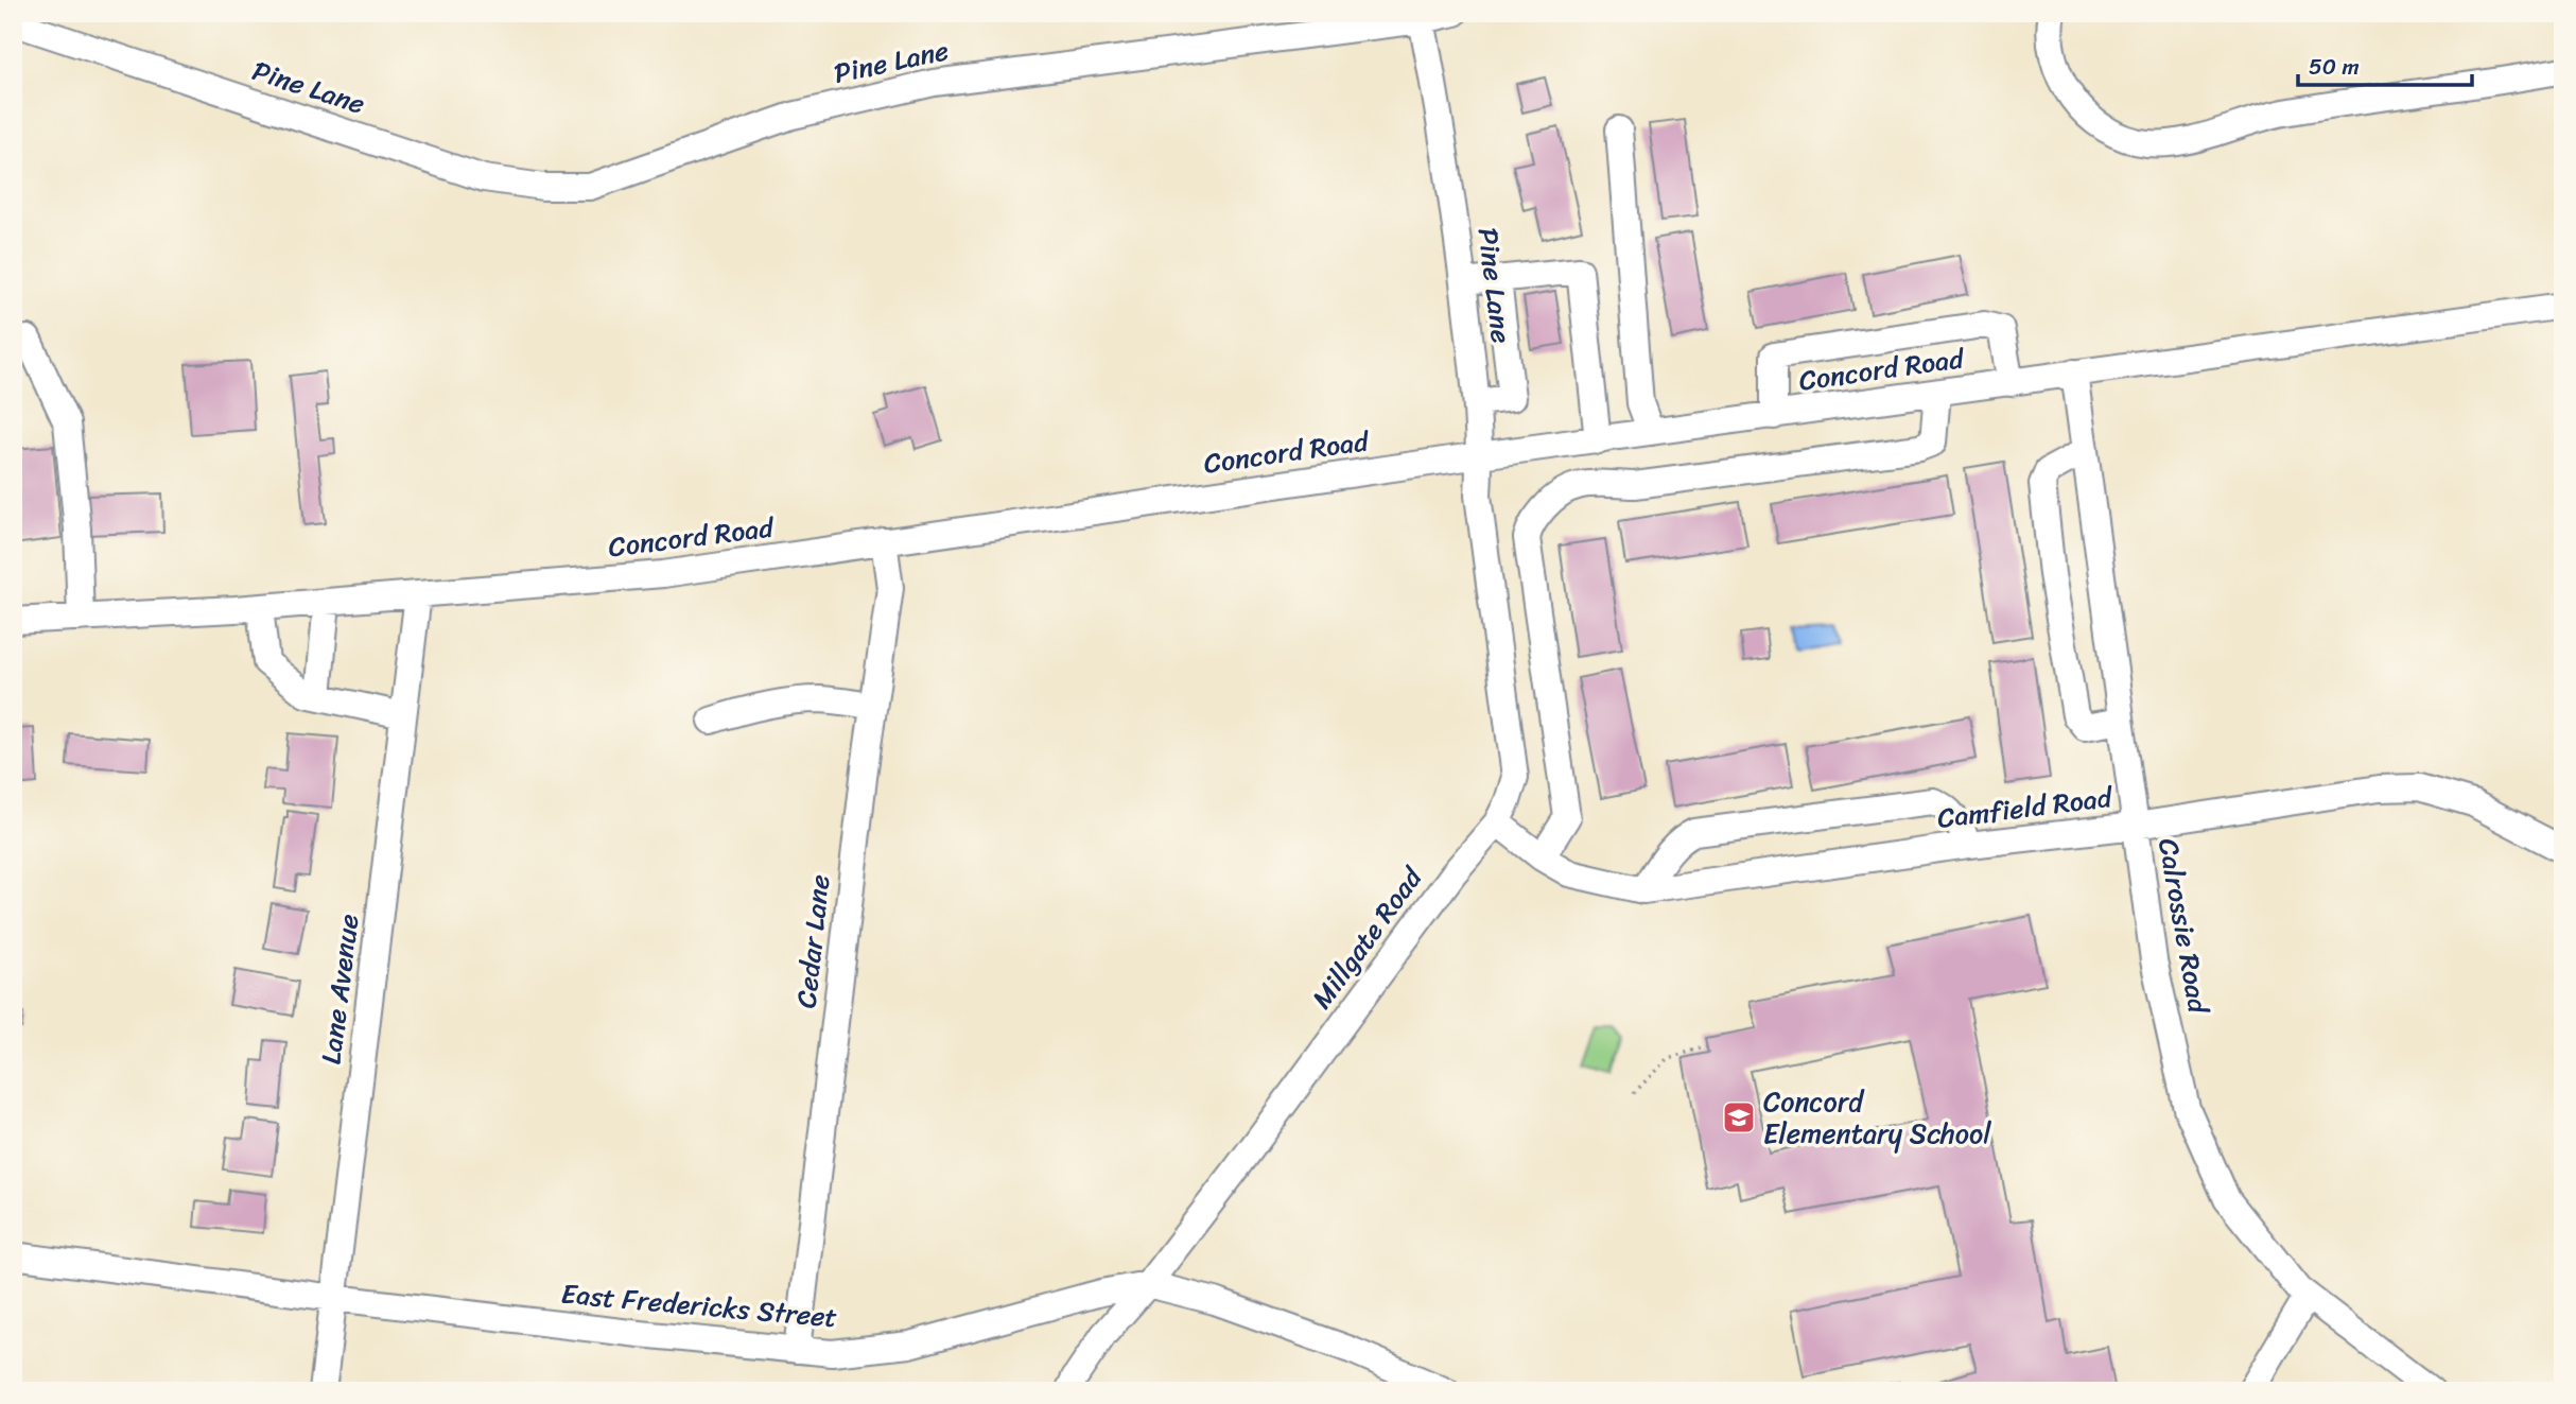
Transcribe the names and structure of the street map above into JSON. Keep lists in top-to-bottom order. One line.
{"streets":{"street":["Pine Lane","Concord Road","Camfield Road","Calrossie Road","Millgate Road","Cedar Lane","Lane Avenue","East Fredericks Street"]},"crossings":[["Pine Lane","Concord Road"],["Pine Lane","Millgate Road"],["Concord Road","Calrossie Road"],["Concord Road","Millgate Road"],["Concord Road","Cedar Lane"],["Concord Road","Lane Avenue"],["Camfield Road","Calrossie Road"],["Camfield Road","Millgate Road"],["Millgate Road","East Fredericks Street"],["Cedar Lane","East Fredericks Street"],["Lane Avenue","East Fredericks Street"]],"places":{"school or university":["Concord Elementary School"]},"scale_bar":"50 m"}
